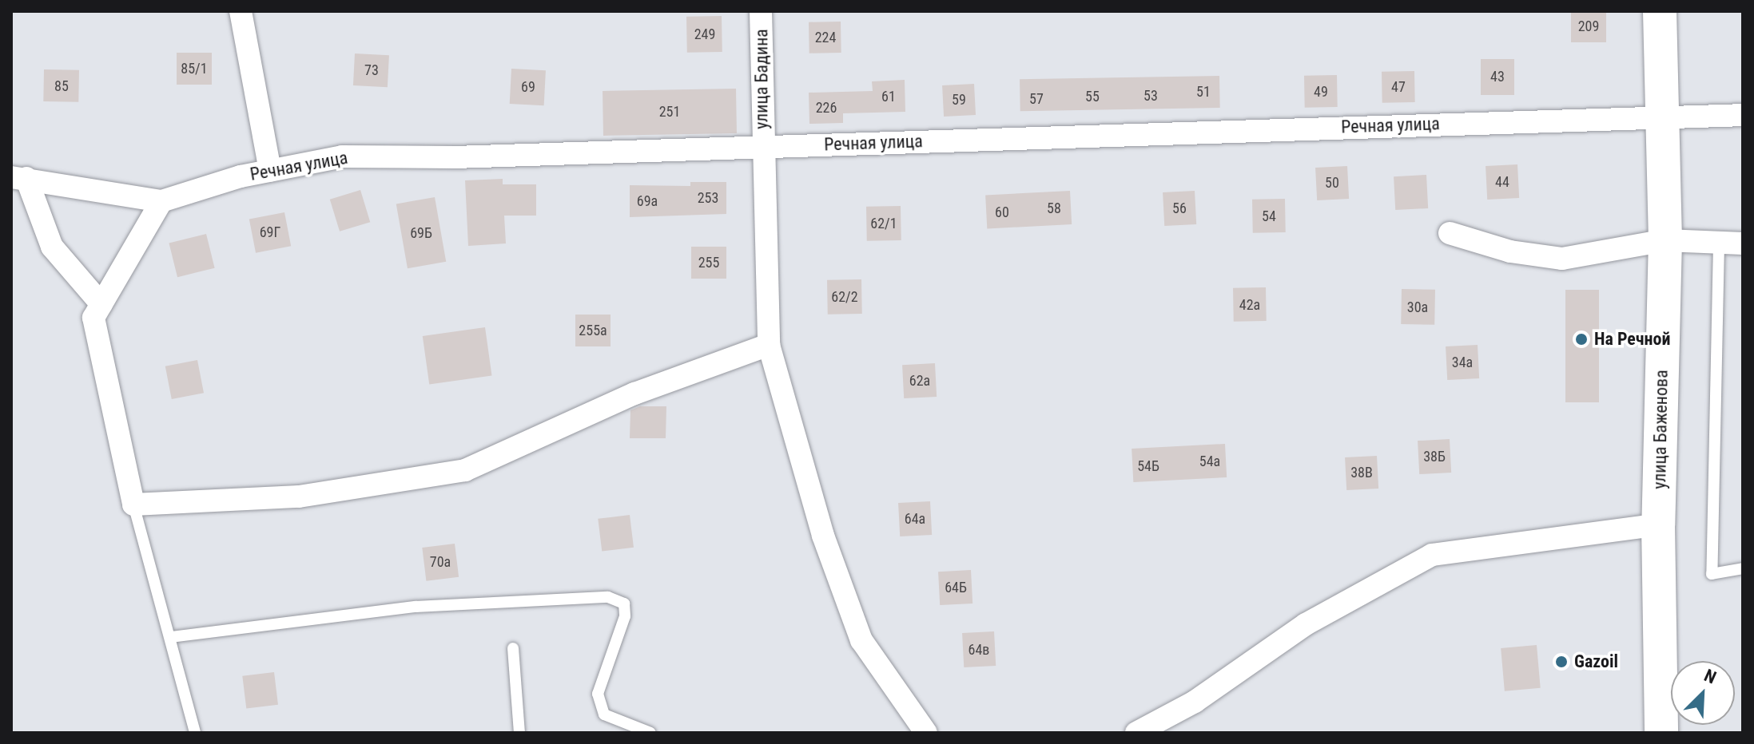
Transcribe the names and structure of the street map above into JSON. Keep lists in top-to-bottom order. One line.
{"streets":{"main road":["улица Баженова"],"street":["улица Бадина","Речная улица"]},"crossings":[["улица Бадина","Речная улица"],["Речная улица","улица Баженова"]],"places":["На Речной","Gazoil"],"house_numbers":["209","249","224","85/1","73","43","85","69","47","51","49","53","61","55","57","59","226","251","44","50","253","69а","58","56","60","54","62/1","69Г","69Б","255","62/2","42а","30а","255а","34а","62а","38Б","54а","54Б","38В","64а","70а","64Б","64в"],"north":"top right"}
